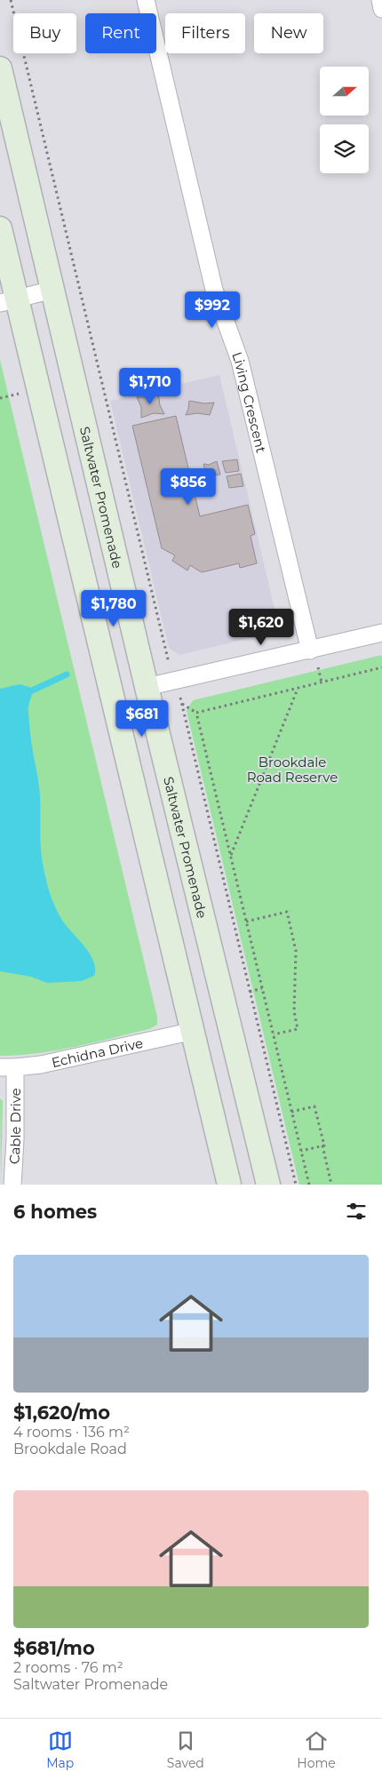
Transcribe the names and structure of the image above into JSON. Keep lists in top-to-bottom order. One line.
{"streets":{"street":["Living Crescent","Saltwater Promenade","Echidna Drive","Cable Drive"]},"crossings":[["Echidna Drive","Cable Drive"]],"parks":["Brookdale Road Reserve"],"north":"right","page":{"chip":["Buy","Rent","Filters","New"],"price":["$992","$1,710","$856","$1,780","$1,620","$681"],"heading":"6 homes","list":[{"name":"$1,620/mo","note":"4 rooms · 136 m² · Brookdale Road"},{"name":"$681/mo","note":"2 rooms · 76 m² · Saltwater Promenade"}],"tabs":["Map","Saved","Home"]}}
